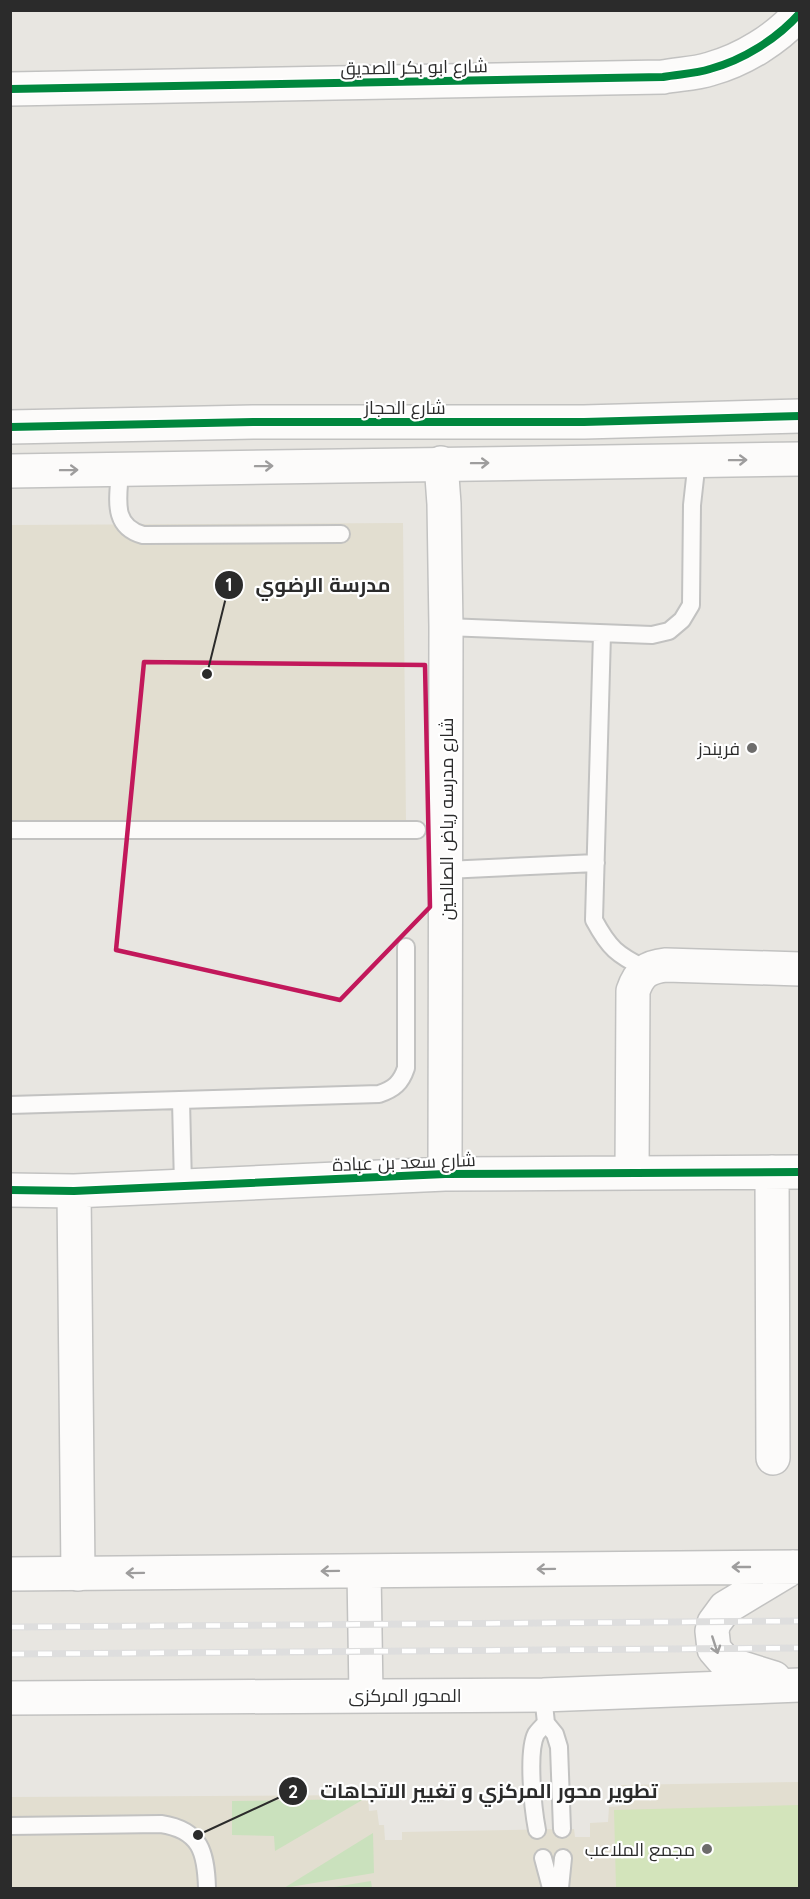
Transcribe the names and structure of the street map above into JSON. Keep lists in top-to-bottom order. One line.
{"streets":{"street":["شارع ابو بكر الصديق","شارع الحجاز","شارع مدرسه رياض الصالحين","شارع سعد بن عبادة","المحور المركزى"]},"crossings":[["شارع مدرسه رياض الصالحين","شارع سعد بن عبادة"]],"places":["مدرسة الرضوي","فريندز","تطوير محور المركزي و تغيير الاتجاهات","مجمع الملاعب"]}
